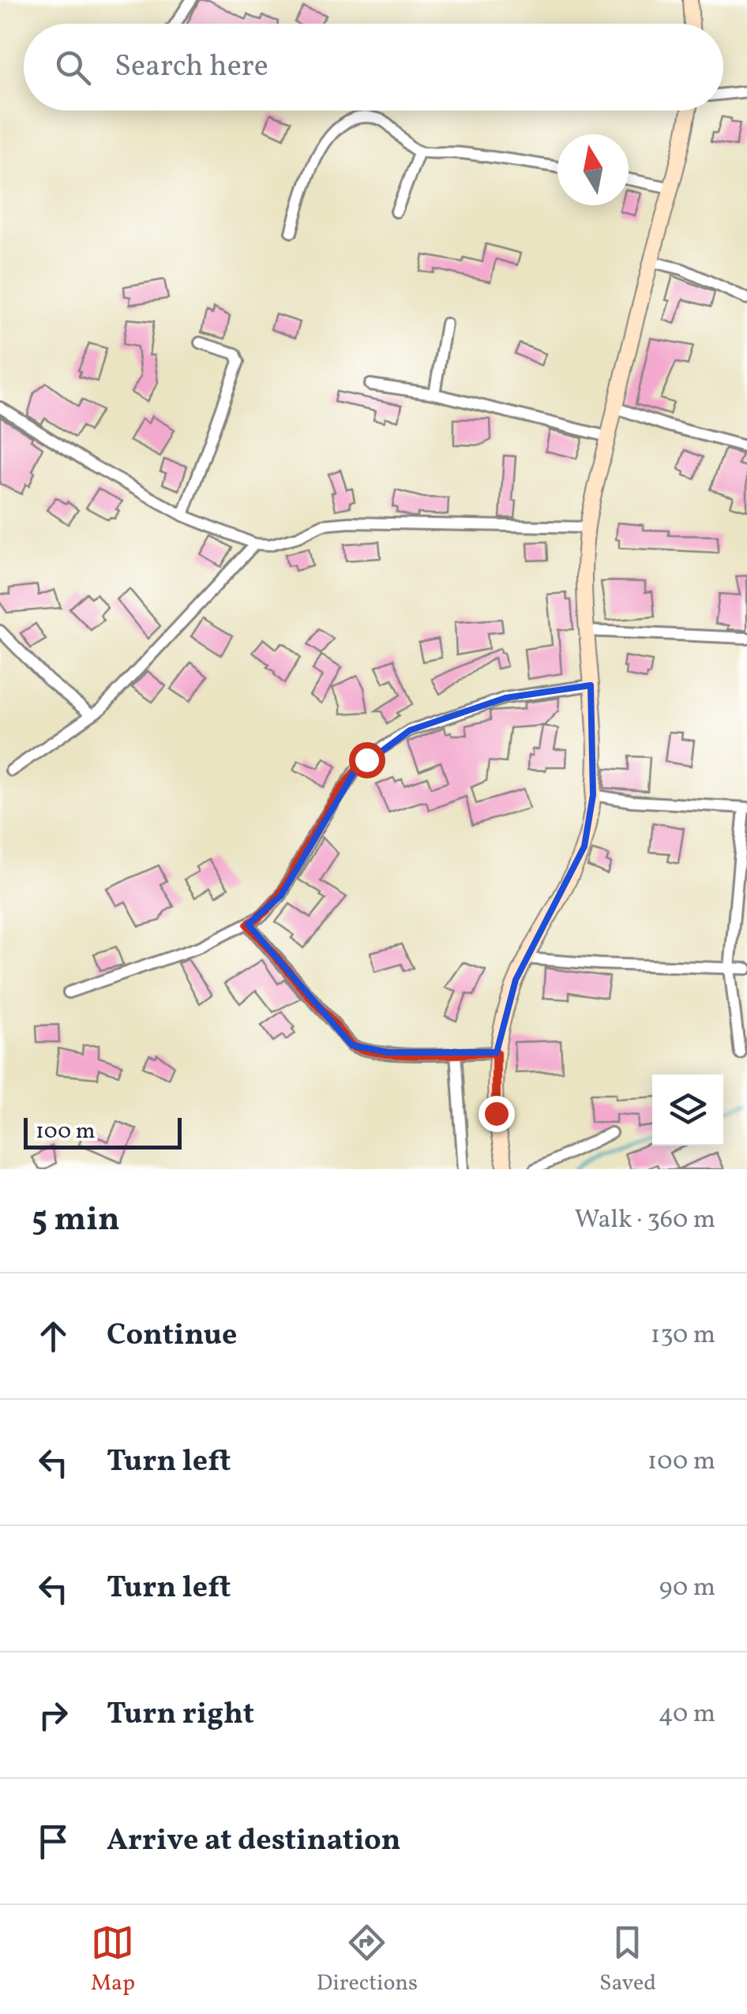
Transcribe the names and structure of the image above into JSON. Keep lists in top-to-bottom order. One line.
{"scale_bar":"100 m","north":"top","page":{"search":"Search here","scale":"100 m","heading":["5 min","Walk · 360 m"],"list":[["Continue","130 m"],["Turn left","100 m"],["Turn left","90 m"],["Turn right","40 m"],"Arrive at destination"],"nav":["Map","Directions","Saved"]}}
